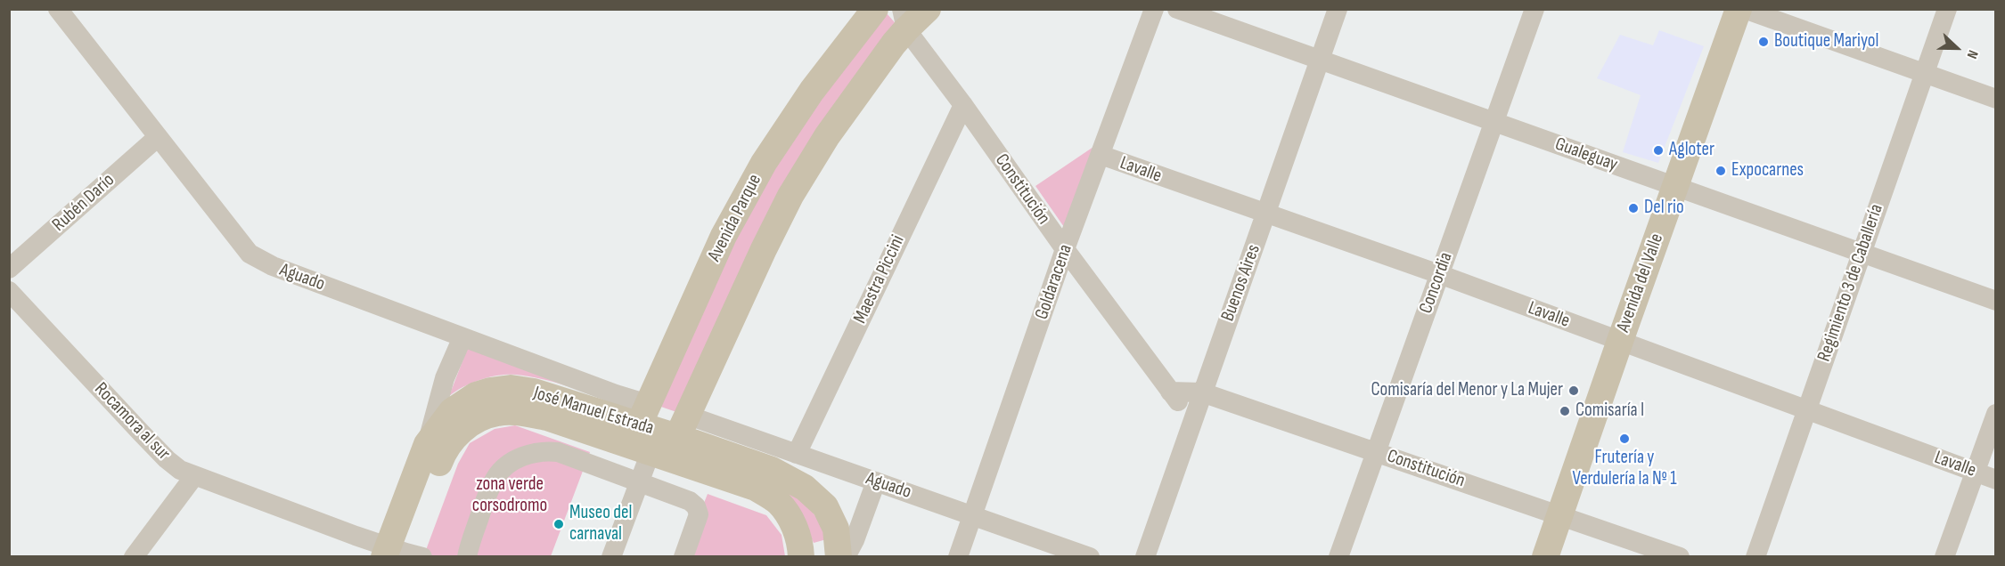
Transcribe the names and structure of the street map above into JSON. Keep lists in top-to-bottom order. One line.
{"streets":{"main road":["Avenida Parque","Avenida del Valle","José Manuel Estrada"],"street":["Gualeguay","Lavalle","Constitución","Rubén Darío","Aguado","Maestra Piccini","Goldaracena","Buenos Aires","Concordia","Regimiento 3 de Caballería","Rocamora al sur"]},"crossings":[["Gualeguay","Buenos Aires"],["Gualeguay","Concordia"],["Gualeguay","Avenida del Valle"],["Gualeguay","Regimiento 3 de Caballería"],["Lavalle","Goldaracena"],["Lavalle","Buenos Aires"],["Lavalle","Concordia"],["Lavalle","Avenida del Valle"],["Lavalle","Regimiento 3 de Caballería"],["Constitución","Avenida Parque"],["Constitución","Maestra Piccini"],["Constitución","Goldaracena"],["Constitución","Buenos Aires"],["Constitución","Concordia"],["Constitución","Avenida del Valle"],["Rubén Darío","Aguado"],["Avenida Parque","Aguado"],["Avenida Parque","José Manuel Estrada"],["Aguado","Maestra Piccini"],["Aguado","Goldaracena"],["Aguado","José Manuel Estrada"],["José Manuel Estrada","Rocamora al sur"]],"parks":["zona verde corsodromo"],"places":["Boutique Mariyol","Agloter","Expocarnes","Del rio","Comisaría del Menor y La Mujer","Comisaría I","Frutería y Verdulería la Nº 1","Museo del carnaval"],"north":"right"}
